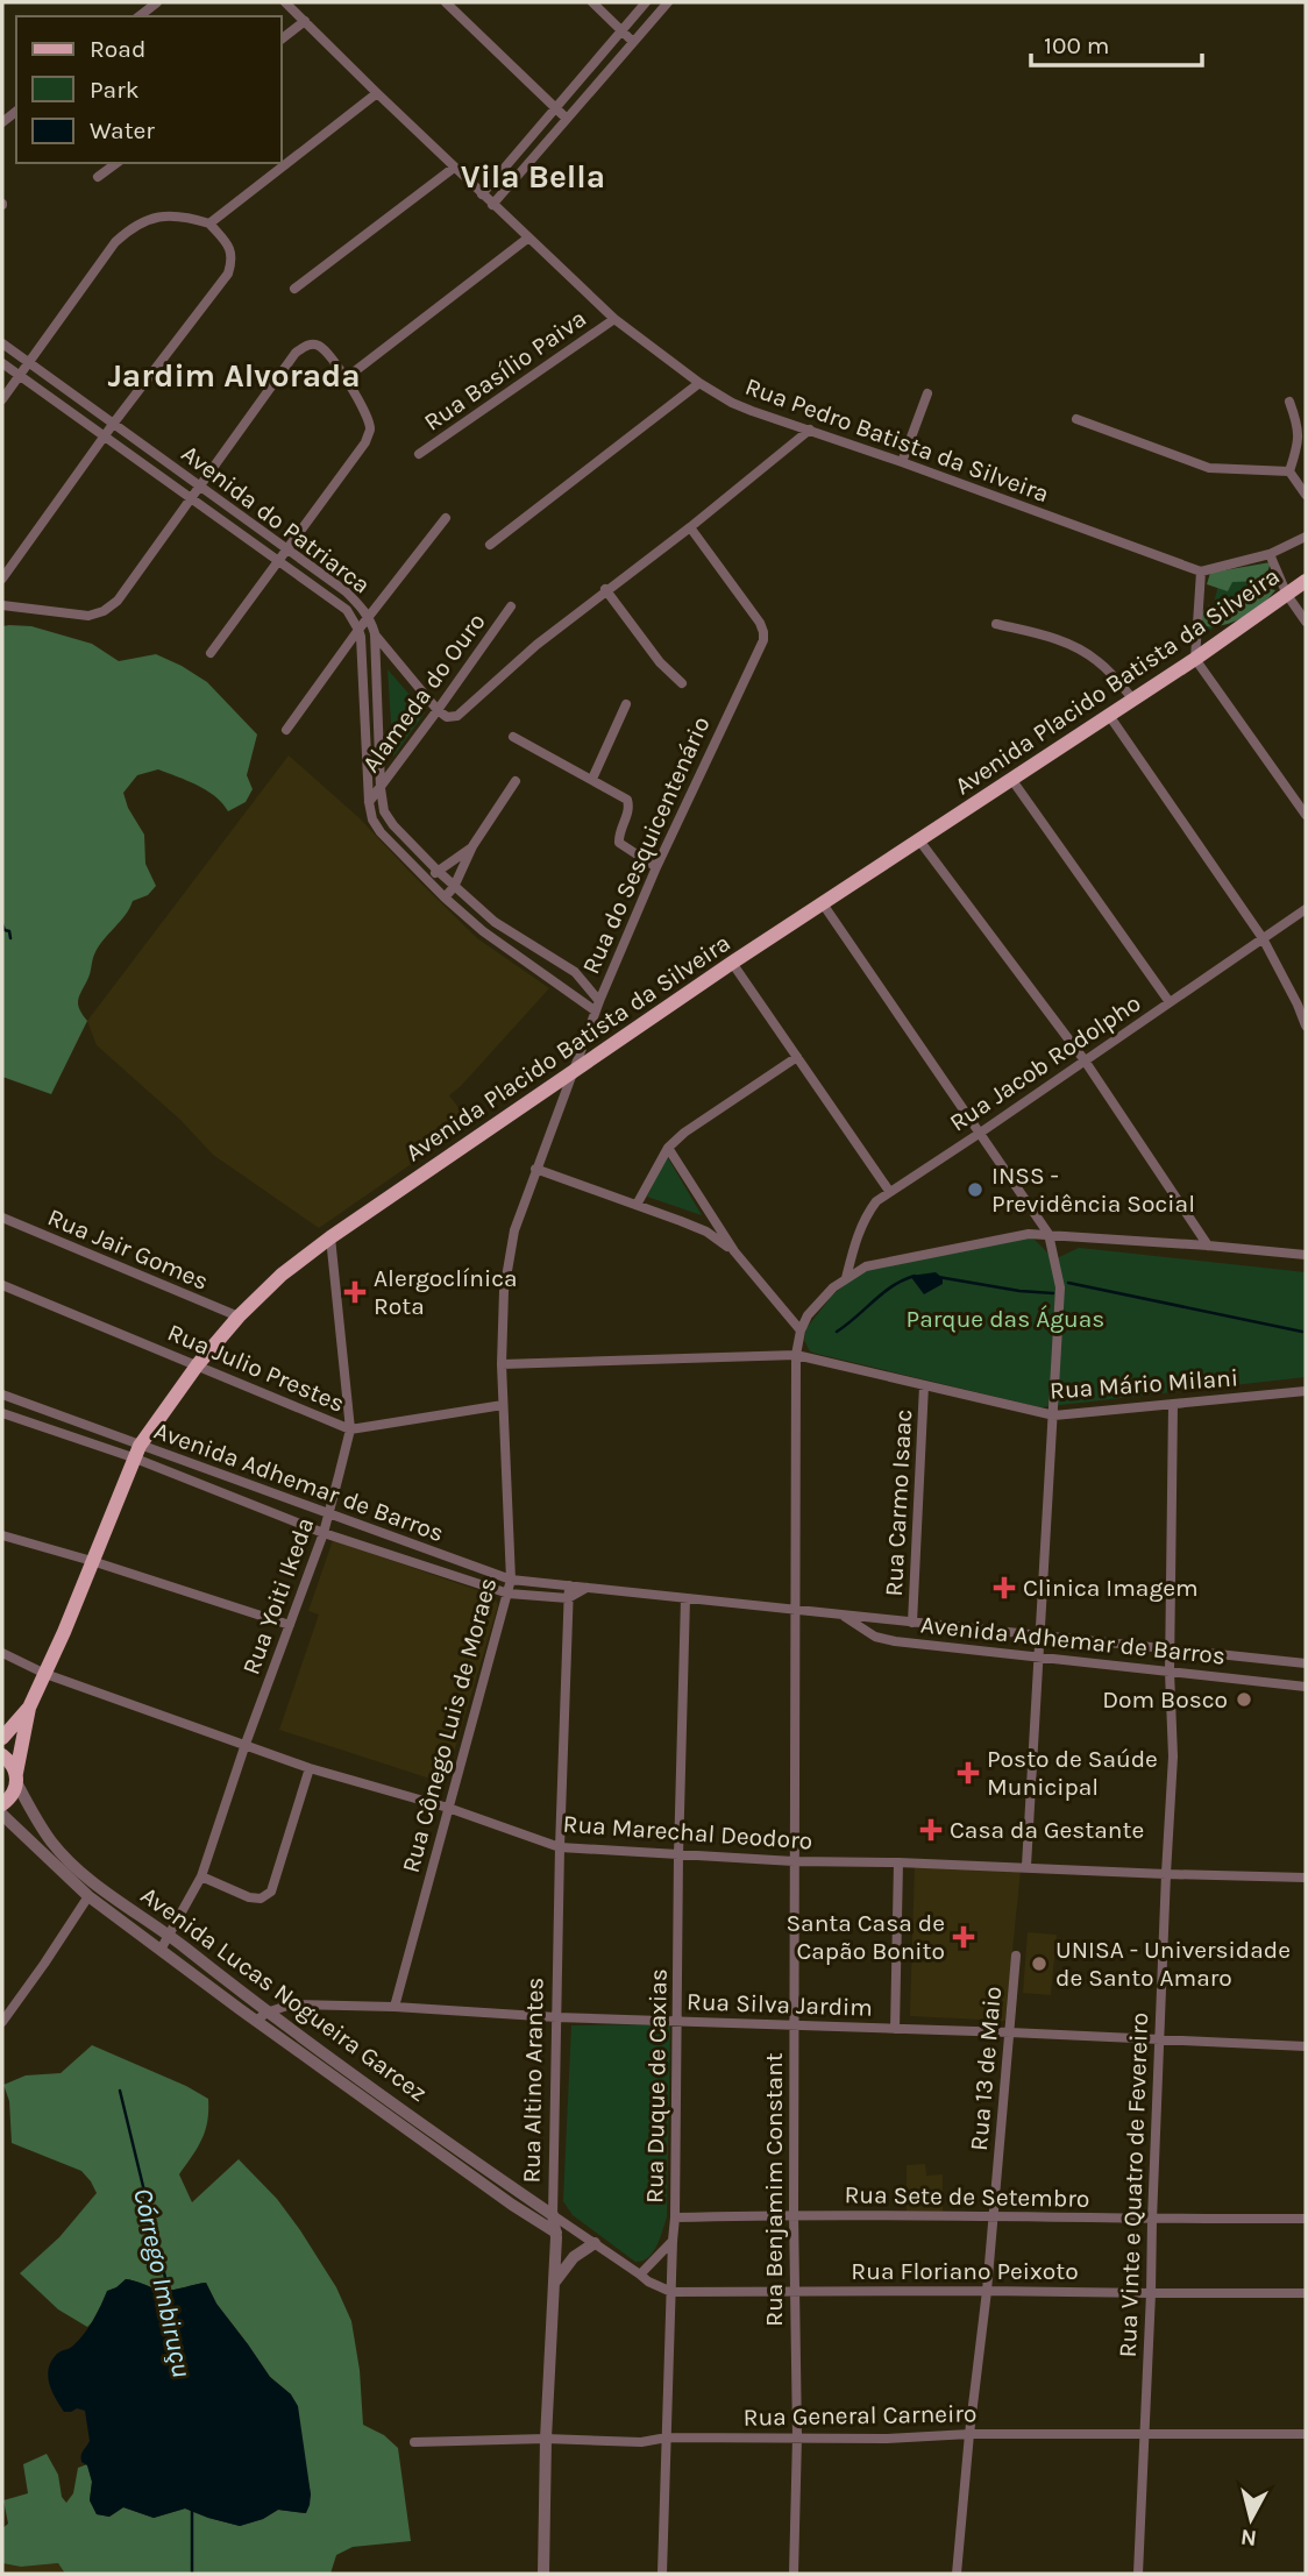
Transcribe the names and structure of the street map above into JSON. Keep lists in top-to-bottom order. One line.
{"streets":{"main road":["Avenida Placido Batista da Silveira"],"street":["Rua Basílio Paiva","Rua Pedro Batista da Silveira","Avenida do Patriarca","Alameda do Ouro","Rua do Sesquicentenário","Rua Jacob Rodolpho","Rua Jair Gomes","Rua Julio Prestes","Rua Mário Milani","Avenida Adhemar de Barros","Rua Carmo Isaac","Rua Yoiti Ikeda","Rua Cônego Luis de Moraes","Rua Marechal Deodoro","Avenida Lucas Nogueira Garcez","Rua Silva Jardim","Rua 13 de Maio","Rua Altino Arantes","Rua Duque de Caxias","Rua Vinte e Quatro de Fevereiro","Rua Benjamim Constant","Rua Sete de Setembro","Rua Floriano Peixoto","Rua General Carneiro"]},"crossings":[["Rua Basílio Paiva","Rua Pedro Batista da Silveira"],["Avenida do Patriarca","Alameda do Ouro"],["Avenida do Patriarca","Rua do Sesquicentenário"],["Avenida Placido Batista da Silveira","Rua do Sesquicentenário"],["Avenida Placido Batista da Silveira","Rua Jair Gomes"],["Avenida Placido Batista da Silveira","Rua Julio Prestes"],["Avenida Placido Batista da Silveira","Avenida Adhemar de Barros"],["Avenida Placido Batista da Silveira","Rua Yoiti Ikeda"],["Avenida Placido Batista da Silveira","Rua Cônego Luis de Moraes"],["Avenida Placido Batista da Silveira","Rua Marechal Deodoro"],["Avenida Placido Batista da Silveira","Avenida Lucas Nogueira Garcez"],["Rua do Sesquicentenário","Rua Cônego Luis de Moraes"],["Rua Julio Prestes","Rua Yoiti Ikeda"],["Rua Julio Prestes","Rua Cônego Luis de Moraes"],["Rua Mário Milani","Rua Carmo Isaac"],["Rua Mário Milani","Rua Cônego Luis de Moraes"],["Rua Mário Milani","Rua Vinte e Quatro de Fevereiro"],["Rua Mário Milani","Rua Benjamim Constant"],["Avenida Adhemar de Barros","Rua Carmo Isaac"],["Avenida Adhemar de Barros","Rua Yoiti Ikeda"],["Avenida Adhemar de Barros","Rua Cônego Luis de Moraes"],["Avenida Adhemar de Barros","Rua Altino Arantes"],["Avenida Adhemar de Barros","Rua Duque de Caxias"],["Avenida Adhemar de Barros","Rua Vinte e Quatro de Fevereiro"],["Avenida Adhemar de Barros","Rua Benjamim Constant"],["Rua Yoiti Ikeda","Rua Marechal Deodoro"],["Rua Yoiti Ikeda","Avenida Lucas Nogueira Garcez"],["Rua Cônego Luis de Moraes","Rua Marechal Deodoro"],["Rua Cônego Luis de Moraes","Rua Silva Jardim"],["Rua Marechal Deodoro","Rua Altino Arantes"],["Rua Marechal Deodoro","Rua Duque de Caxias"],["Rua Marechal Deodoro","Rua Vinte e Quatro de Fevereiro"],["Rua Marechal Deodoro","Rua Benjamim Constant"],["Avenida Lucas Nogueira Garcez","Rua Silva Jardim"],["Avenida Lucas Nogueira Garcez","Rua Altino Arantes"],["Rua Silva Jardim","Rua 13 de Maio"],["Rua Silva Jardim","Rua Altino Arantes"],["Rua Silva Jardim","Rua Duque de Caxias"],["Rua Silva Jardim","Rua Vinte e Quatro de Fevereiro"],["Rua Silva Jardim","Rua Benjamim Constant"],["Rua 13 de Maio","Rua Sete de Setembro"],["Rua 13 de Maio","Rua Floriano Peixoto"],["Rua 13 de Maio","Rua General Carneiro"],["Rua Altino Arantes","Rua General Carneiro"],["Rua Duque de Caxias","Rua Sete de Setembro"],["Rua Duque de Caxias","Rua Floriano Peixoto"],["Rua Duque de Caxias","Rua General Carneiro"],["Rua Vinte e Quatro de Fevereiro","Rua Sete de Setembro"],["Rua Vinte e Quatro de Fevereiro","Rua Floriano Peixoto"],["Rua Vinte e Quatro de Fevereiro","Rua General Carneiro"],["Rua Benjamim Constant","Rua Sete de Setembro"],["Rua Benjamim Constant","Rua Floriano Peixoto"],["Rua Benjamim Constant","Rua General Carneiro"]],"districts":["Vila Bella","Jardim Alvorada"],"water":["Córrego Imbiruçu"],"parks":["Parque das Águas"],"places":{"other":["INSS - Previdência Social","Dom Bosco","UNISA - Universidade de Santo Amaro"],"health":["Alergoclínica Rota","Clinica Imagem","Posto de Saúde Municipal","Casa da Gestante","Santa Casa de Capão Bonito"]},"legend":["Road","Park","Water"],"scale_bar":"100 m","north":"bottom"}
